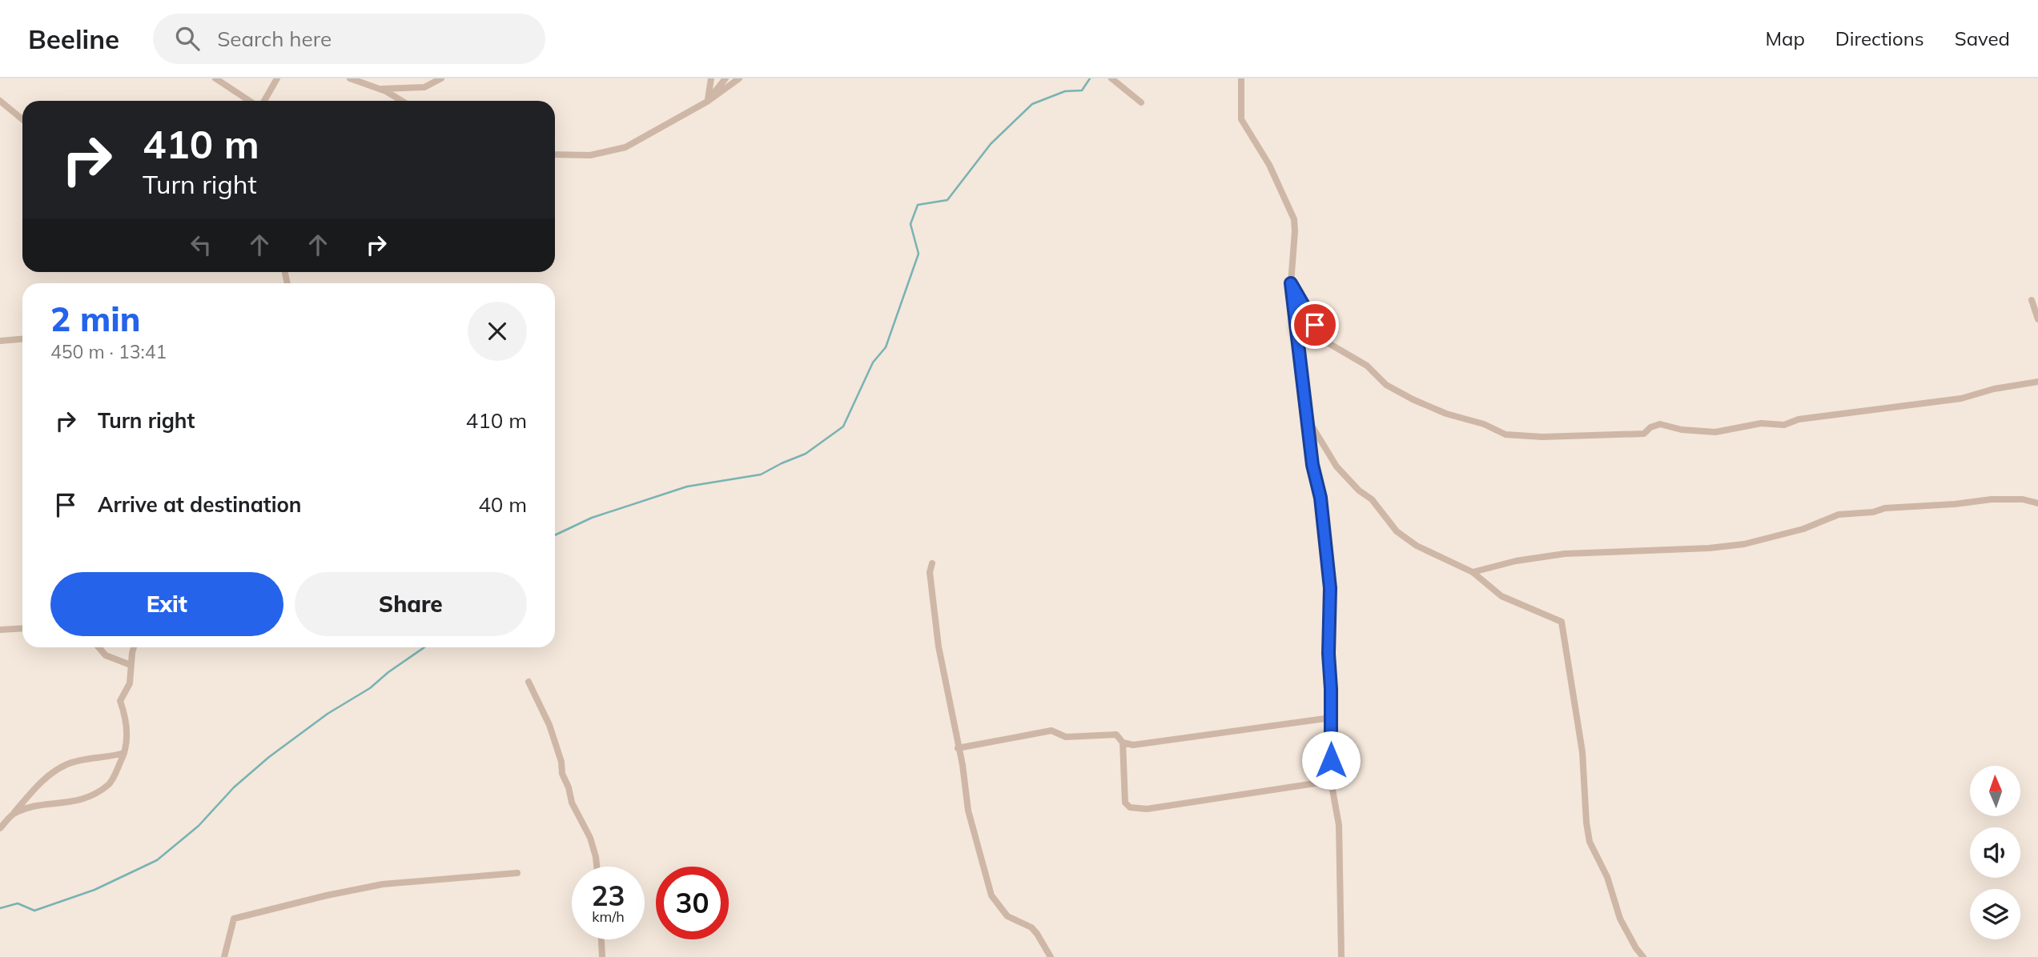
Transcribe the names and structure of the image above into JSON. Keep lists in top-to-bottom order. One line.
{"north":"top","page":{"header":"Beeline","search":"Search here","nav":["Map","Directions","Saved"],"turn":["410 m","Turn right"],"heading":["2 min","450 m · 13:41"],"list":[{"name":"Turn right","value":"410 m"},{"name":"Arrive at destination","value":"40 m"}],"buttons":["Exit","Share"],"speed":"23 km/h","limit":"30"}}
